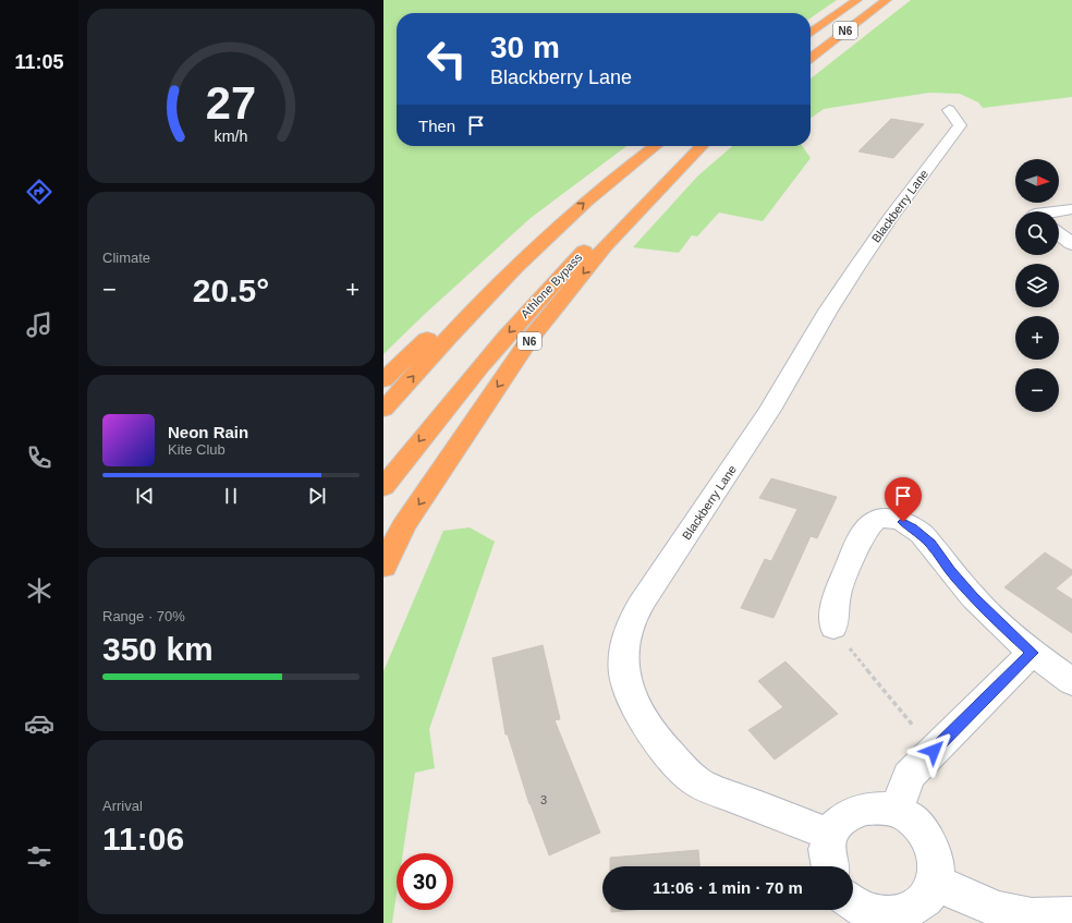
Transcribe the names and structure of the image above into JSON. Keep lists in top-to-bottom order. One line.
{"streets":{"highway":["N6","Athlone Bypass"],"street":["Blackberry Lane"]},"house_numbers":["3"],"north":"right","page":{"tabs":"11:05","turn":["30 m","Blackberry Lane"],"then":"Then","map_buttons":["+","−"],"tile":["Climate",["Range · 70%","350 km"],["Arrival","11:06"]],"heat":["−","20.5°","+"],"song":["Neon Rain","Kite Club"],"limit":"30","trip":"11:06 · 1 min · 70 m","gauge":["27","km/h"]}}
